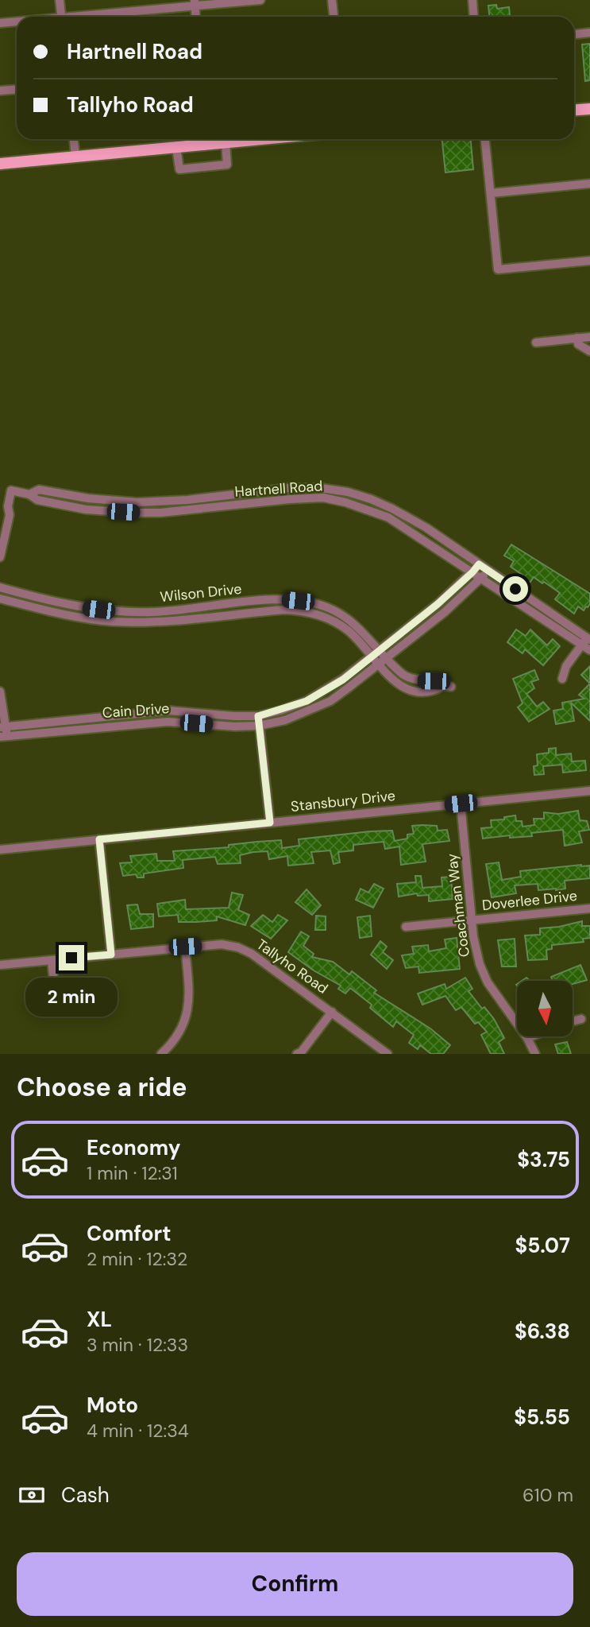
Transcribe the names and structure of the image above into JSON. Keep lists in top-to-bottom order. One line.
{"streets":{"street":["Hartnell Road","Wilson Drive","Cain Drive","Stansbury Drive","Doverlee Drive","Coachman Way","Tallyho Road"]},"crossings":[["Hartnell Road","Cain Drive"],["Wilson Drive","Cain Drive"],["Stansbury Drive","Coachman Way"],["Doverlee Drive","Coachman Way"]],"north":"bottom","page":{"banner":["Hartnell Road","Tallyho Road"],"bubble":"2 min","heading":"Choose a ride","list":[{"name":"Economy","note":"1 min · 12:31","value":"$3.75"},{"name":"Comfort","note":"2 min · 12:32","value":"$5.07"},{"name":"XL","note":"3 min · 12:33","value":"$6.38"},{"name":"Moto","note":"4 min · 12:34","value":"$5.55"}],"pay":["Cash","610 m"],"buttons":"Confirm"}}
